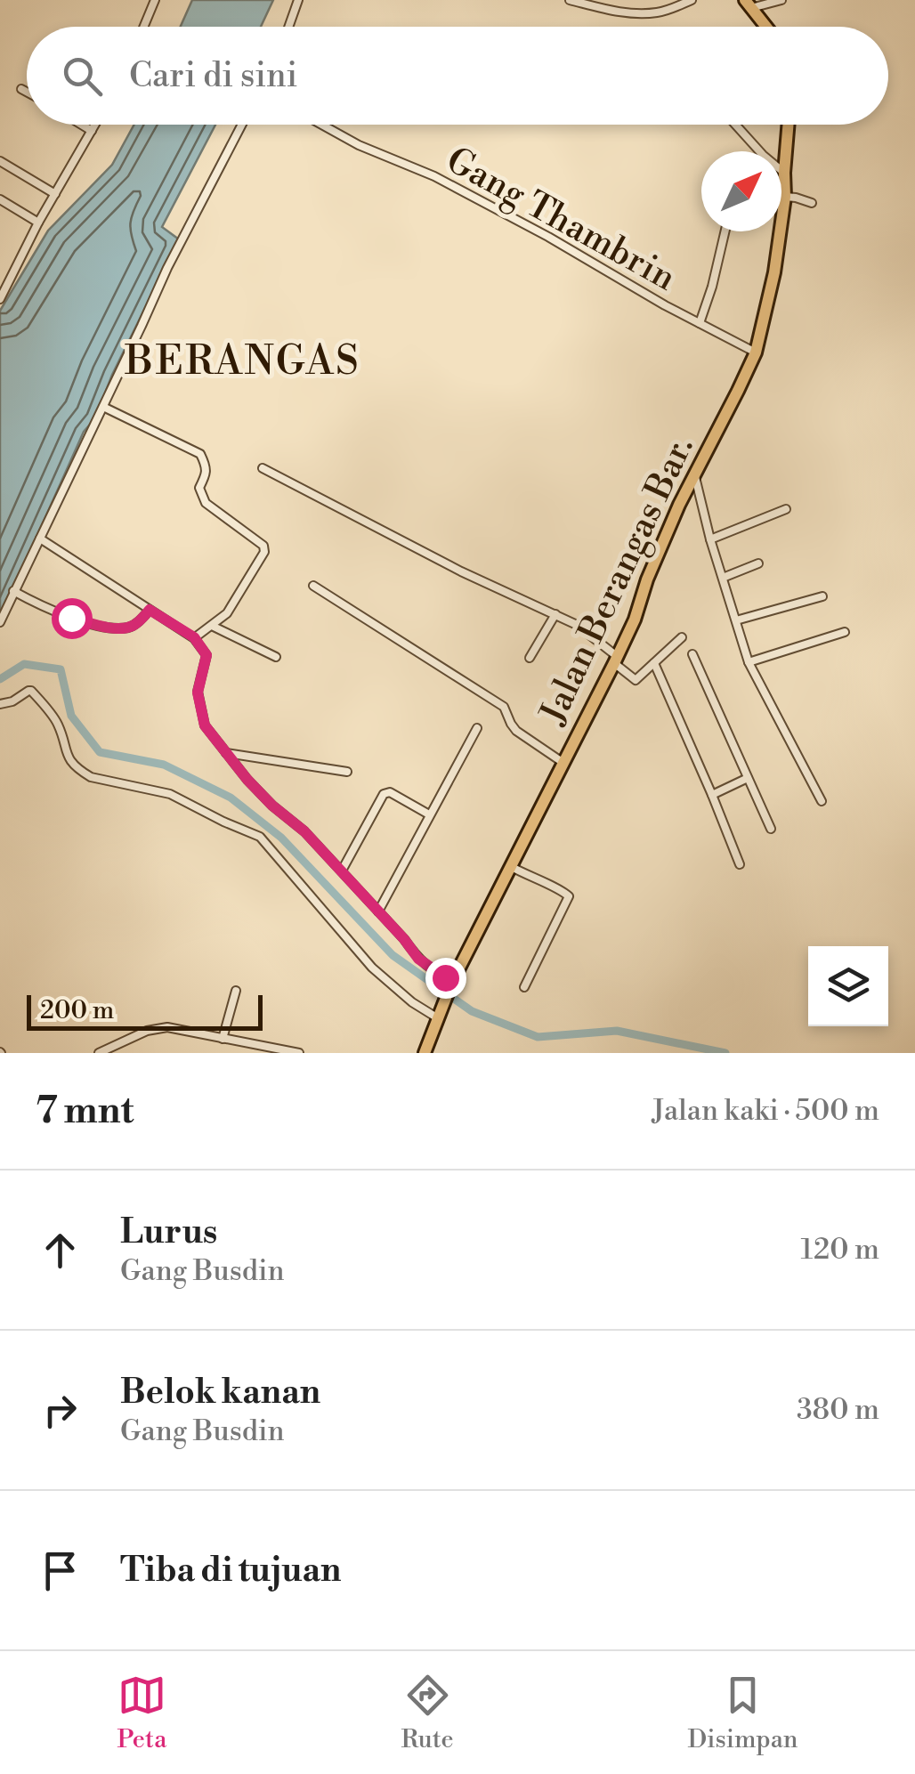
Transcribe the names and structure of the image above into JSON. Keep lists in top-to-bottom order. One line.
{"streets":{"main road":["Jalan Berangas Bar."],"street":["Gang Thambrin"]},"crossings":[["Gang Thambrin","Jalan Berangas Bar."]],"districts":["BERANGAS"],"scale_bar":"200 m","north":"top right","page":{"search":"Cari di sini","scale":"200 m","heading":["7 mnt","Jalan kaki · 500 m"],"list":[["Lurus","Gang Busdin","120 m"],["Belok kanan","Gang Busdin","380 m"],"Tiba di tujuan"],"nav":["Peta","Rute","Disimpan"]}}
